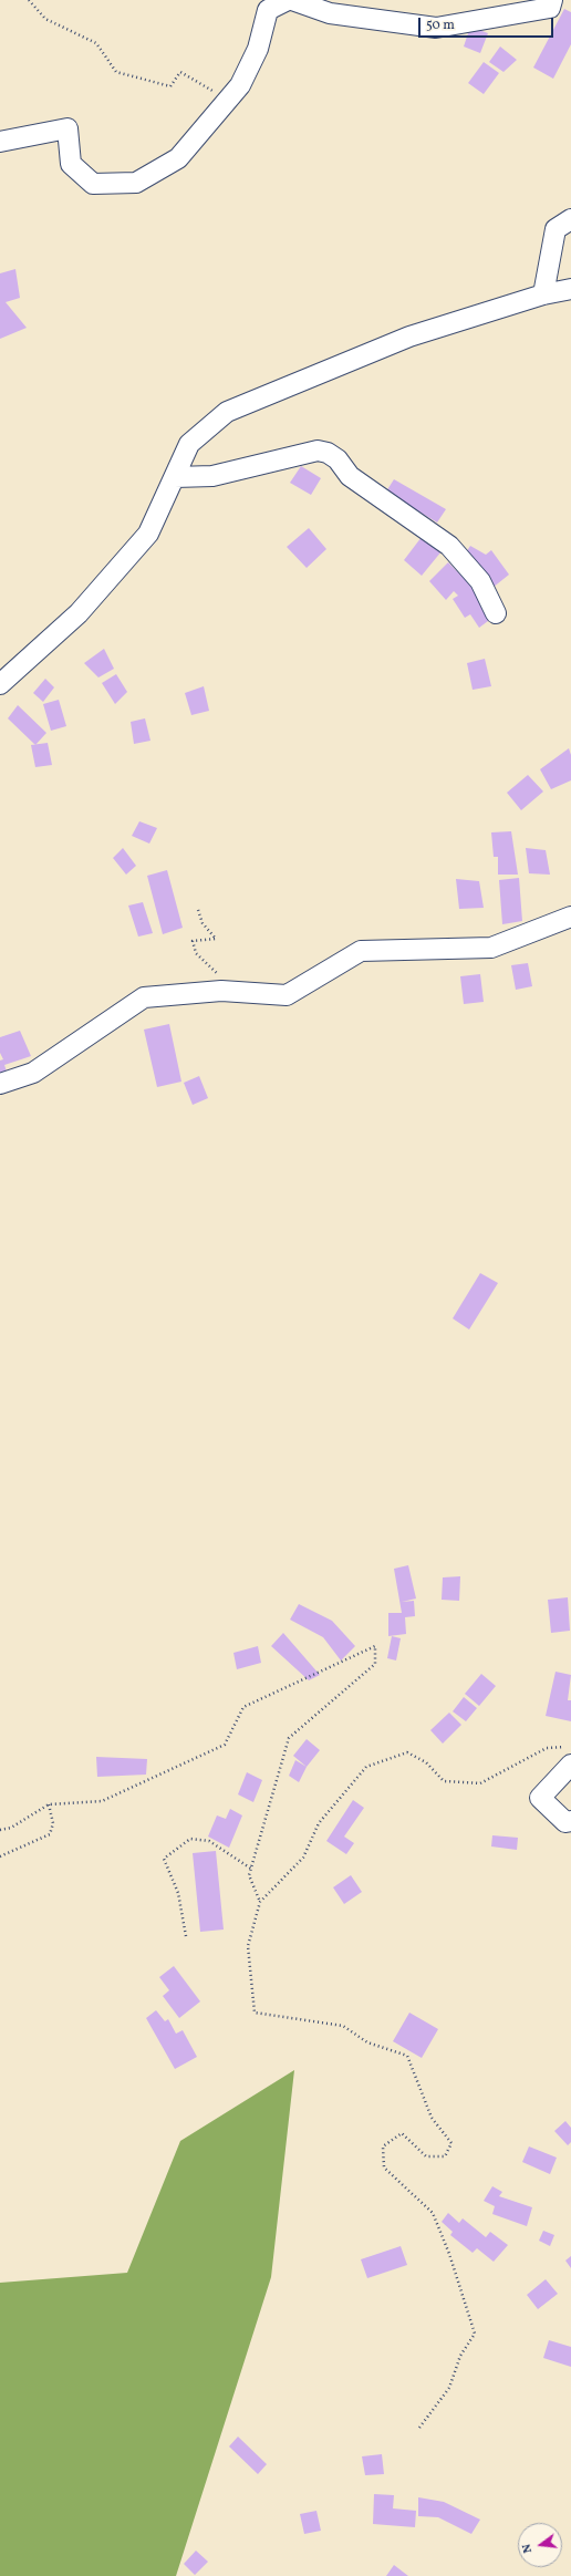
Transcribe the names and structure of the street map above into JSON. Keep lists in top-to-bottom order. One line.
{"scale_bar":"50 m","north":"left"}
